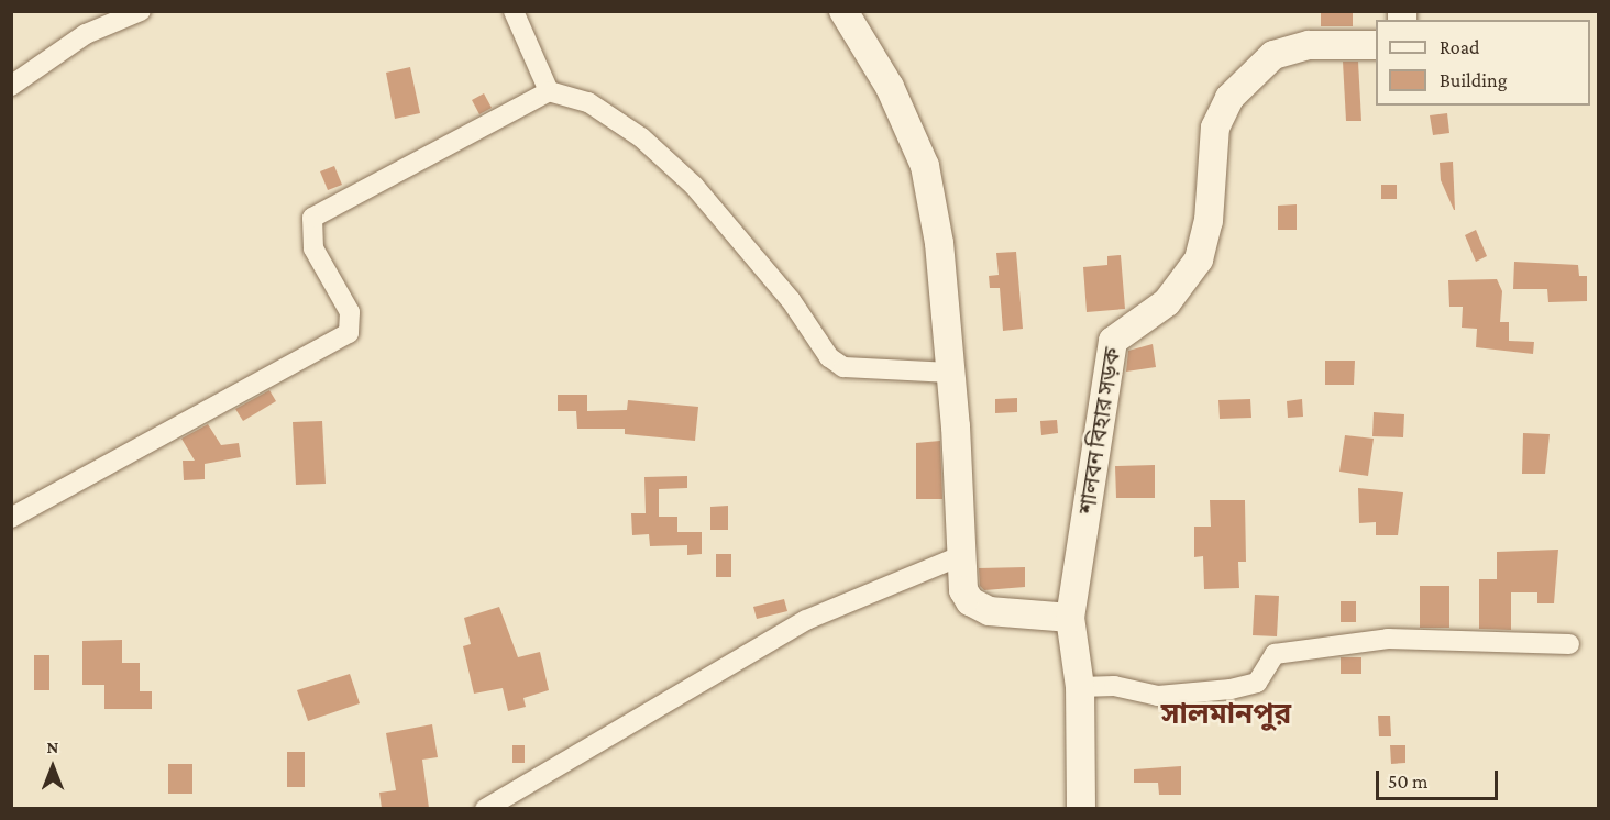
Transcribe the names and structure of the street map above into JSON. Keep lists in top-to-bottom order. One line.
{"streets":{"main road":["শালবন বিহার সড়ক"]},"districts":["সালমানপুর"],"legend":["Road","Building"],"scale_bar":"50 m","north":"top"}
